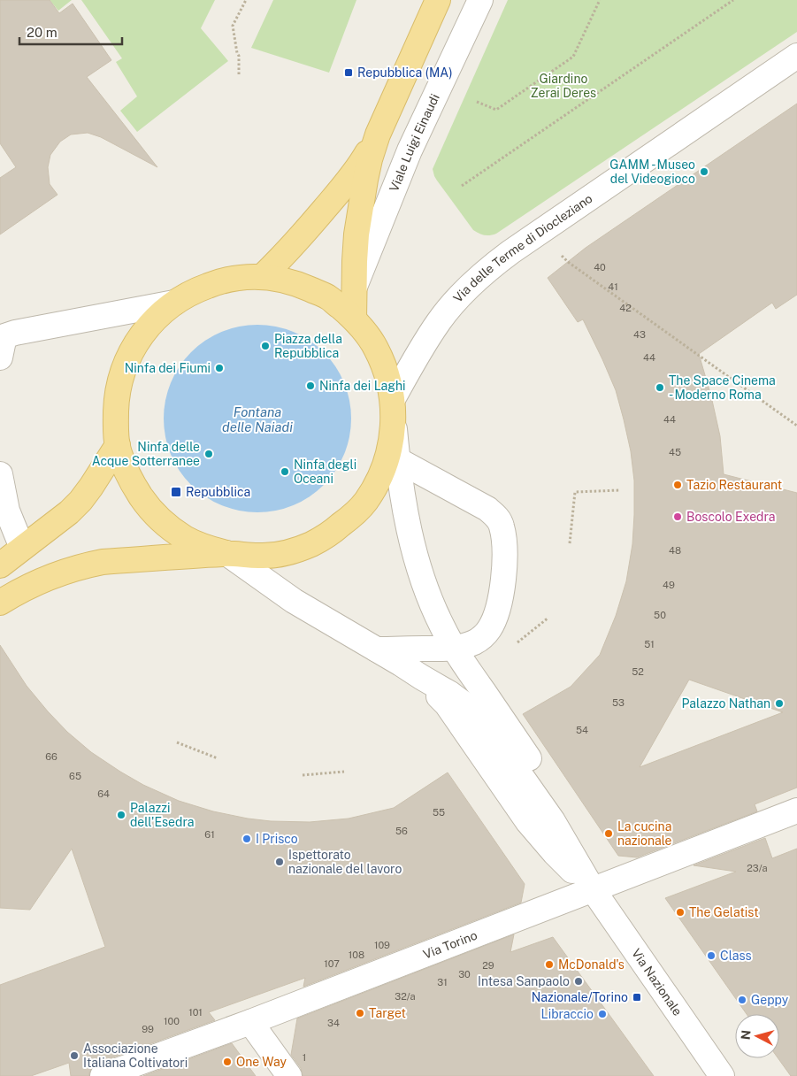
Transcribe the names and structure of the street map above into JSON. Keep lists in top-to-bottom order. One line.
{"streets":{"street":["Viale Luigi Einaudi","Via delle Terme di Diocleziano","Via Torino","Via Nazionale"]},"crossings":[["Via Torino","Via Nazionale"]],"water":["Fontana delle Naiadi"],"parks":["Giardino Zerai Deres"],"places":{"transit":["Repubblica (MA)","Repubblica","Nazionale/Torino"],"other":["GAMM - Museo del Videogioco","Piazza della Repubblica","Ninfa dei Fiumi","Ninfa dei Laghi","The Space Cinema - Moderno Roma","Ninfa delle Acque Sotterranee","Ninfa degli Oceani","Tazio Restaurant","Boscolo Exedra","Palazzo Nathan","Palazzi dell'Esedra","La cucina nazionale","I Prisco","Ispettorato nazionale del lavoro","The Gelatist","Class","McDonald's","Intesa Sanpaolo","Geppy","Target","Libraccio","Associazione Italiana Coltivatori","One Way"]},"house_numbers":["40","41","42","43","44","44","45","48","49","50","51","52","53","54","66","65","64","55","56","61","23/a","109","108","107","29","30","31","32/a","101","100","34","99","1"],"scale_bar":"20 m","north":"left"}
